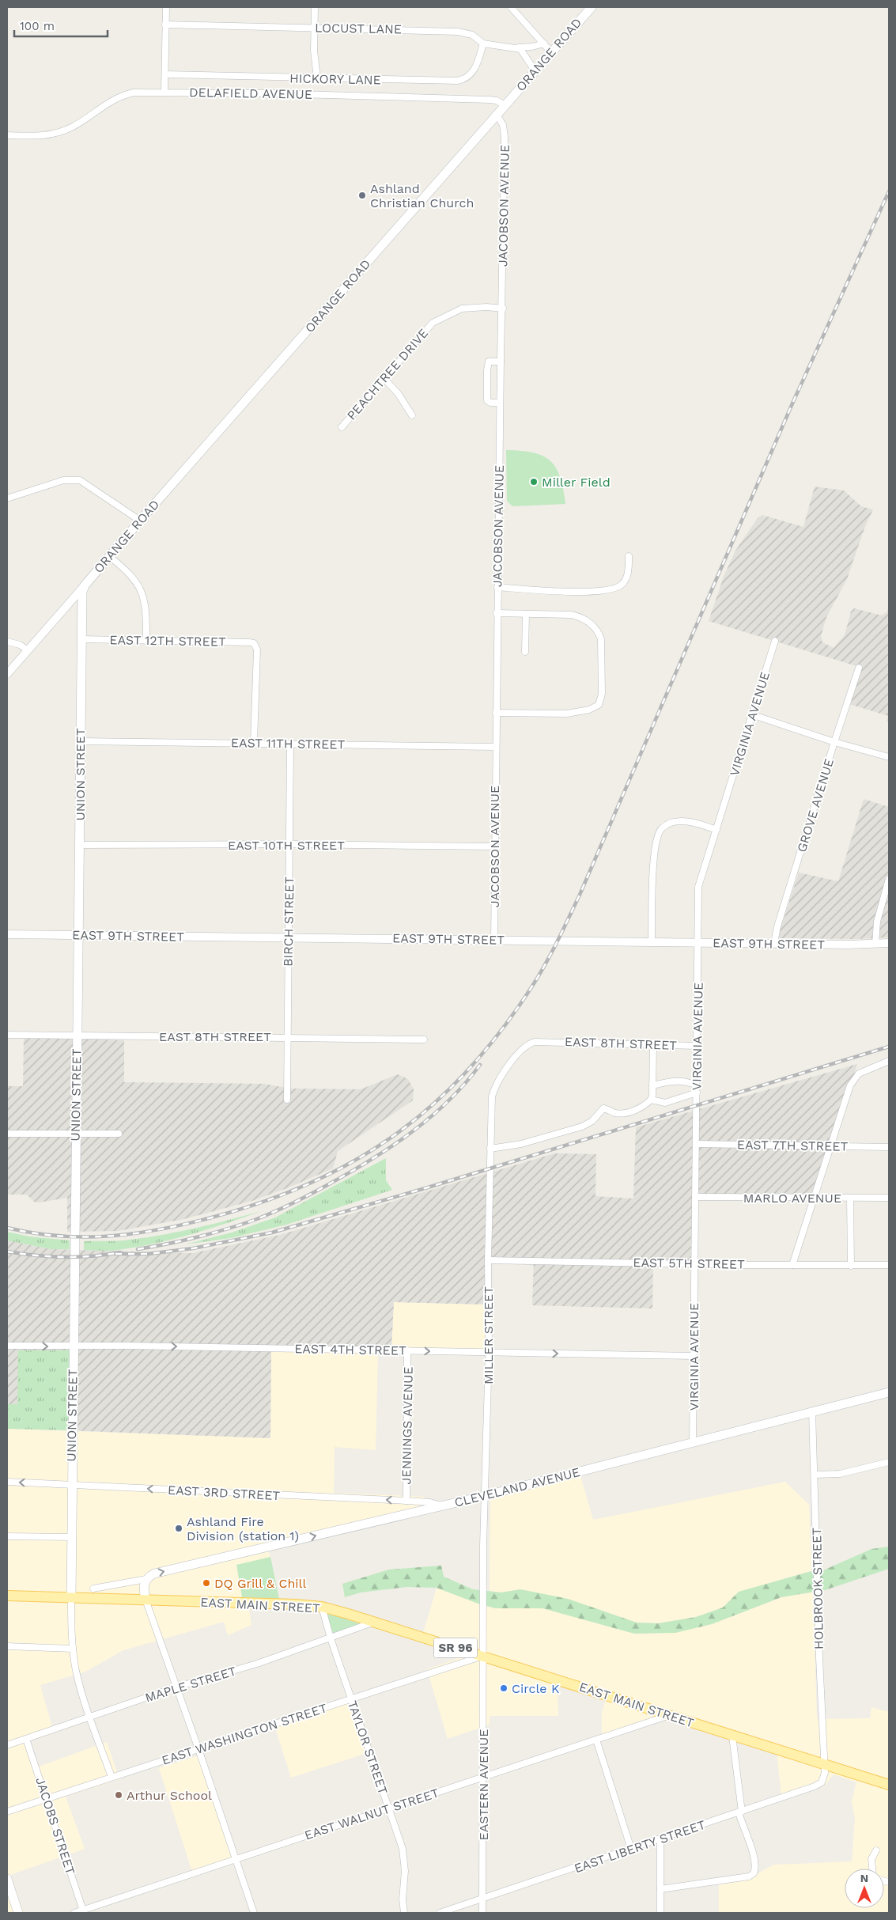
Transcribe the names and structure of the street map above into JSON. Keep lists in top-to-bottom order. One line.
{"streets":{"main road":["ORANGE ROAD","UNION STREET","CLEVELAND AVENUE","EAST MAIN STREET","SR 96"],"street":["LOCUST LANE","HICKORY LANE","DELAFIELD AVENUE","JACOBSON AVENUE","PEACHTREE DRIVE","EAST 12TH STREET","VIRGINIA AVENUE","EAST 11TH STREET","GROVE AVENUE","EAST 10TH STREET","BIRCH STREET","EAST 9TH STREET","EAST 8TH STREET","EAST 7TH STREET","MARLO AVENUE","EAST 5TH STREET","MILLER STREET","EAST 4TH STREET","JENNINGS AVENUE","EAST 3RD STREET","HOLBROOK STREET","MAPLE STREET","EAST WASHINGTON STREET","TAYLOR STREET","EASTERN AVENUE","EAST WALNUT STREET","JACOBS STREET","EAST LIBERTY STREET"]},"crossings":[["LOCUST LANE","HICKORY LANE"],["ORANGE ROAD","DELAFIELD AVENUE"],["ORANGE ROAD","JACOBSON AVENUE"],["ORANGE ROAD","UNION STREET"],["JACOBSON AVENUE","PEACHTREE DRIVE"],["JACOBSON AVENUE","EAST 11TH STREET"],["JACOBSON AVENUE","EAST 10TH STREET"],["JACOBSON AVENUE","EAST 9TH STREET"],["EAST 12TH STREET","EAST 11TH STREET"],["EAST 12TH STREET","UNION STREET"],["VIRGINIA AVENUE","EAST 9TH STREET"],["VIRGINIA AVENUE","EAST 8TH STREET"],["VIRGINIA AVENUE","EAST 7TH STREET"],["VIRGINIA AVENUE","MARLO AVENUE"],["VIRGINIA AVENUE","EAST 5TH STREET"],["VIRGINIA AVENUE","EAST 4TH STREET"],["VIRGINIA AVENUE","CLEVELAND AVENUE"],["EAST 11TH STREET","UNION STREET"],["EAST 11TH STREET","BIRCH STREET"],["UNION STREET","EAST 10TH STREET"],["UNION STREET","EAST 9TH STREET"],["UNION STREET","EAST 8TH STREET"],["UNION STREET","EAST 4TH STREET"],["UNION STREET","EAST 3RD STREET"],["UNION STREET","EAST MAIN STREET"],["GROVE AVENUE","EAST 9TH STREET"],["EAST 10TH STREET","BIRCH STREET"],["BIRCH STREET","EAST 9TH STREET"],["BIRCH STREET","EAST 8TH STREET"],["EAST 8TH STREET","MILLER STREET"],["EAST 5TH STREET","MILLER STREET"],["MILLER STREET","EAST 4TH STREET"],["MILLER STREET","CLEVELAND AVENUE"],["MILLER STREET","EAST MAIN STREET"],["MILLER STREET","EAST WASHINGTON STREET"],["MILLER STREET","EASTERN AVENUE"],["EAST 4TH STREET","JENNINGS AVENUE"],["JENNINGS AVENUE","EAST 3RD STREET"],["CLEVELAND AVENUE","EAST 3RD STREET"],["CLEVELAND AVENUE","HOLBROOK STREET"],["HOLBROOK STREET","EAST MAIN STREET"],["HOLBROOK STREET","EAST LIBERTY STREET"],["EAST MAIN STREET","MAPLE STREET"],["EAST MAIN STREET","EAST WASHINGTON STREET"],["EAST MAIN STREET","TAYLOR STREET"],["EAST MAIN STREET","EASTERN AVENUE"],["EAST MAIN STREET","EAST WALNUT STREET"],["EAST MAIN STREET","EAST LIBERTY STREET"],["MAPLE STREET","TAYLOR STREET"],["MAPLE STREET","JACOBS STREET"],["EAST WASHINGTON STREET","TAYLOR STREET"],["EAST WASHINGTON STREET","EASTERN AVENUE"],["EAST WASHINGTON STREET","JACOBS STREET"],["TAYLOR STREET","EAST WALNUT STREET"],["EASTERN AVENUE","EAST WALNUT STREET"],["EASTERN AVENUE","EAST LIBERTY STREET"],["EAST WALNUT STREET","JACOBS STREET"]],"one_way":["EAST 4TH STREET","CLEVELAND AVENUE","EAST 3RD STREET"],"places":["Ashland Christian Church","Miller Field","Ashland Fire Division (station 1)","DQ Grill & Chill","Circle K","Arthur School"],"scale_bar":"100 m","north":"top"}
